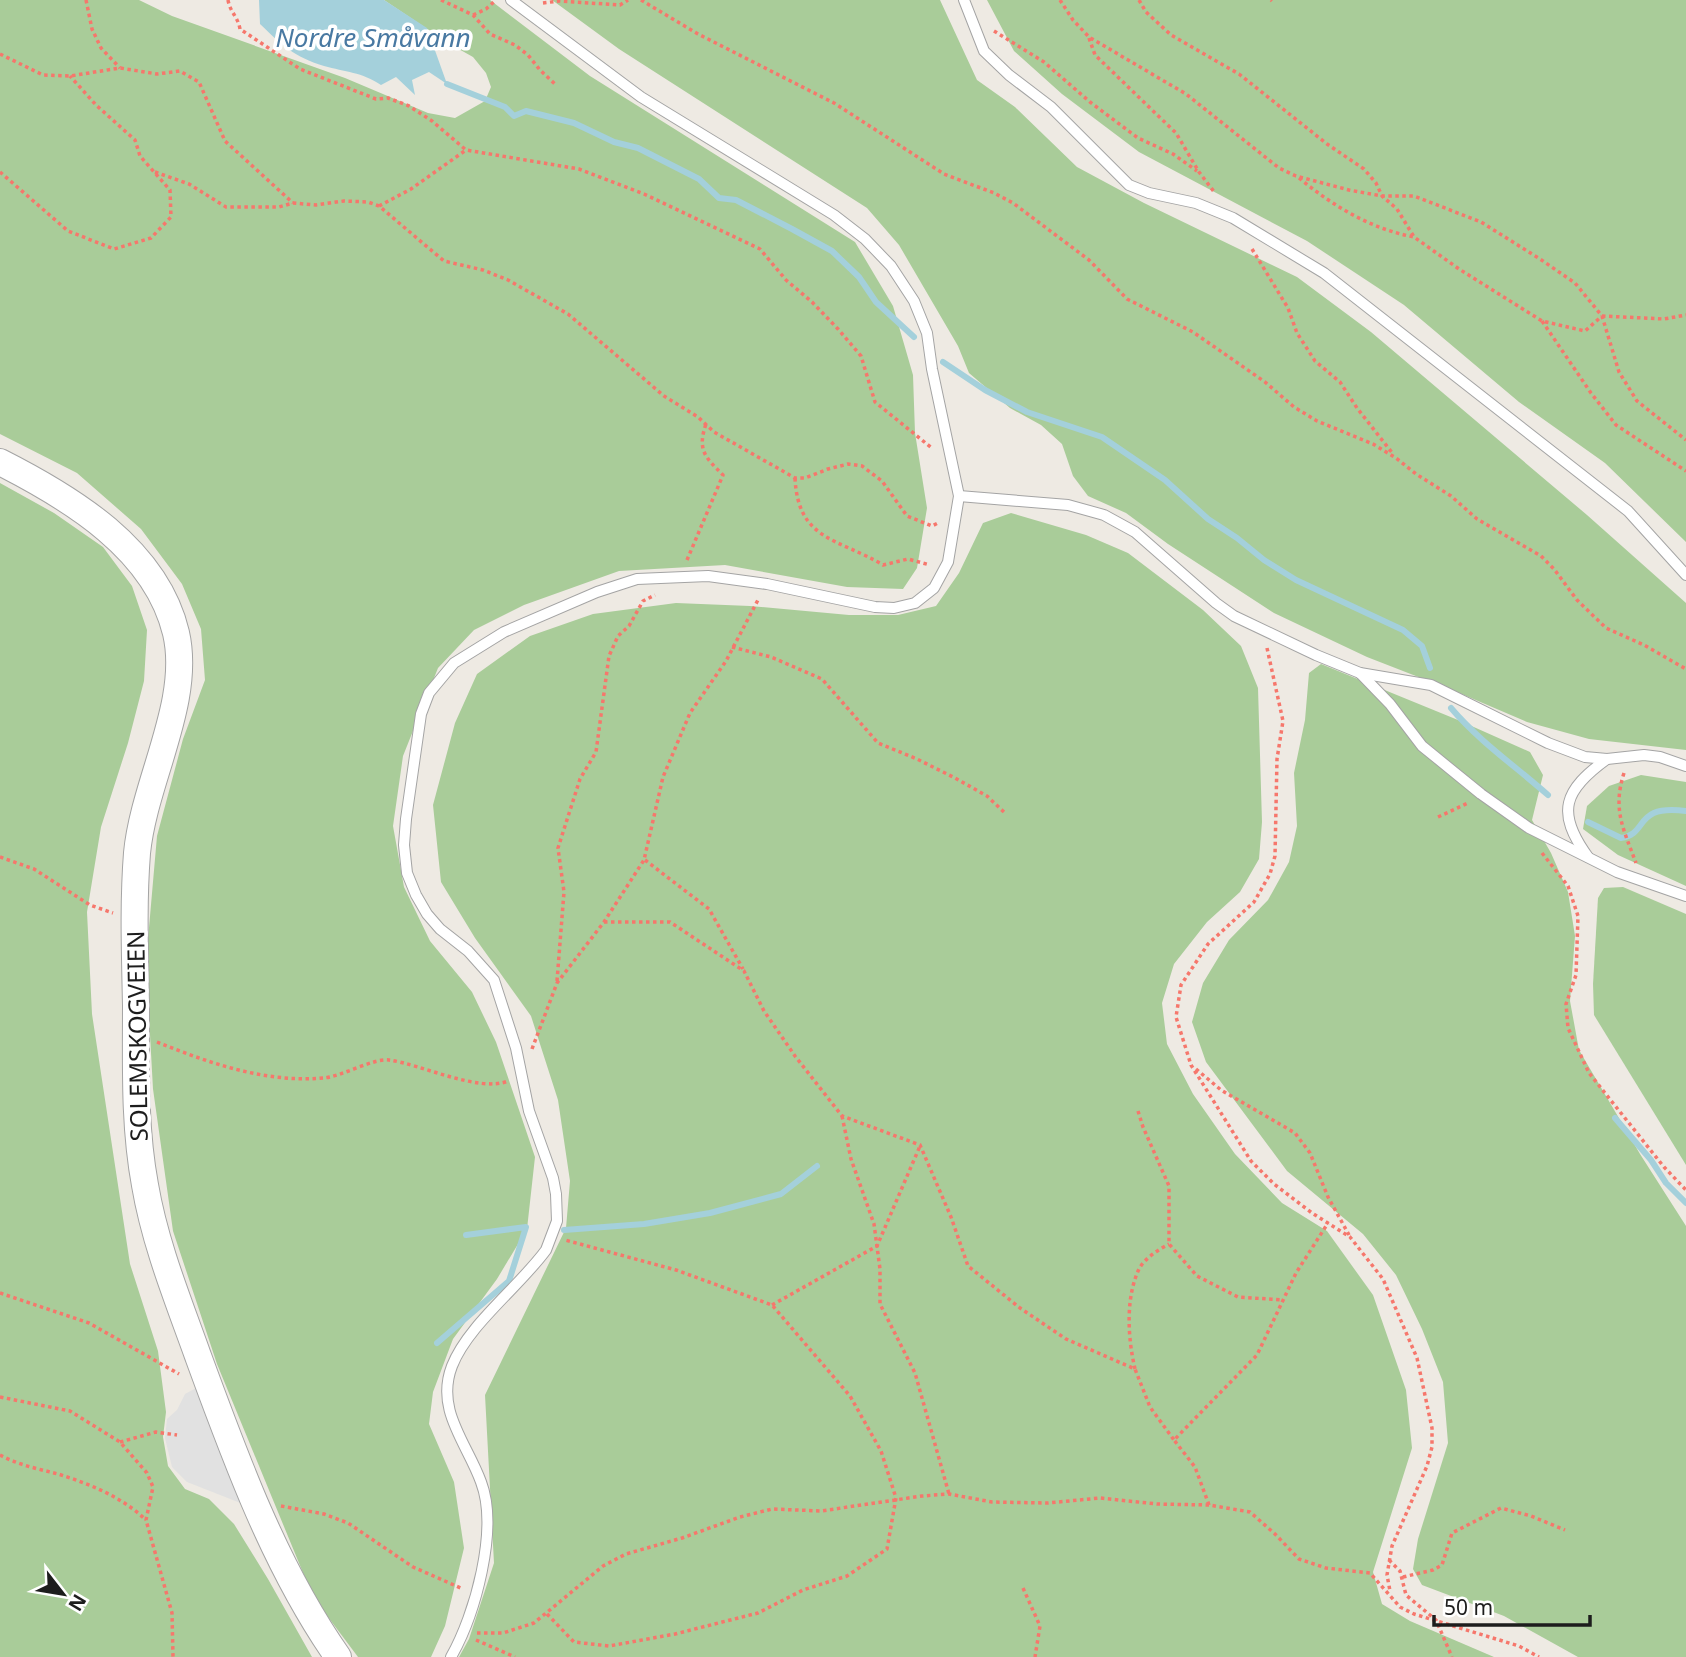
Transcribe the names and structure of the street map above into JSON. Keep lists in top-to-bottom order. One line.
{"streets":{"street":["SOLEMSKOGVEIEN"]},"water":["Nordre Småvann"],"scale_bar":"50 m","north":"bottom right"}
